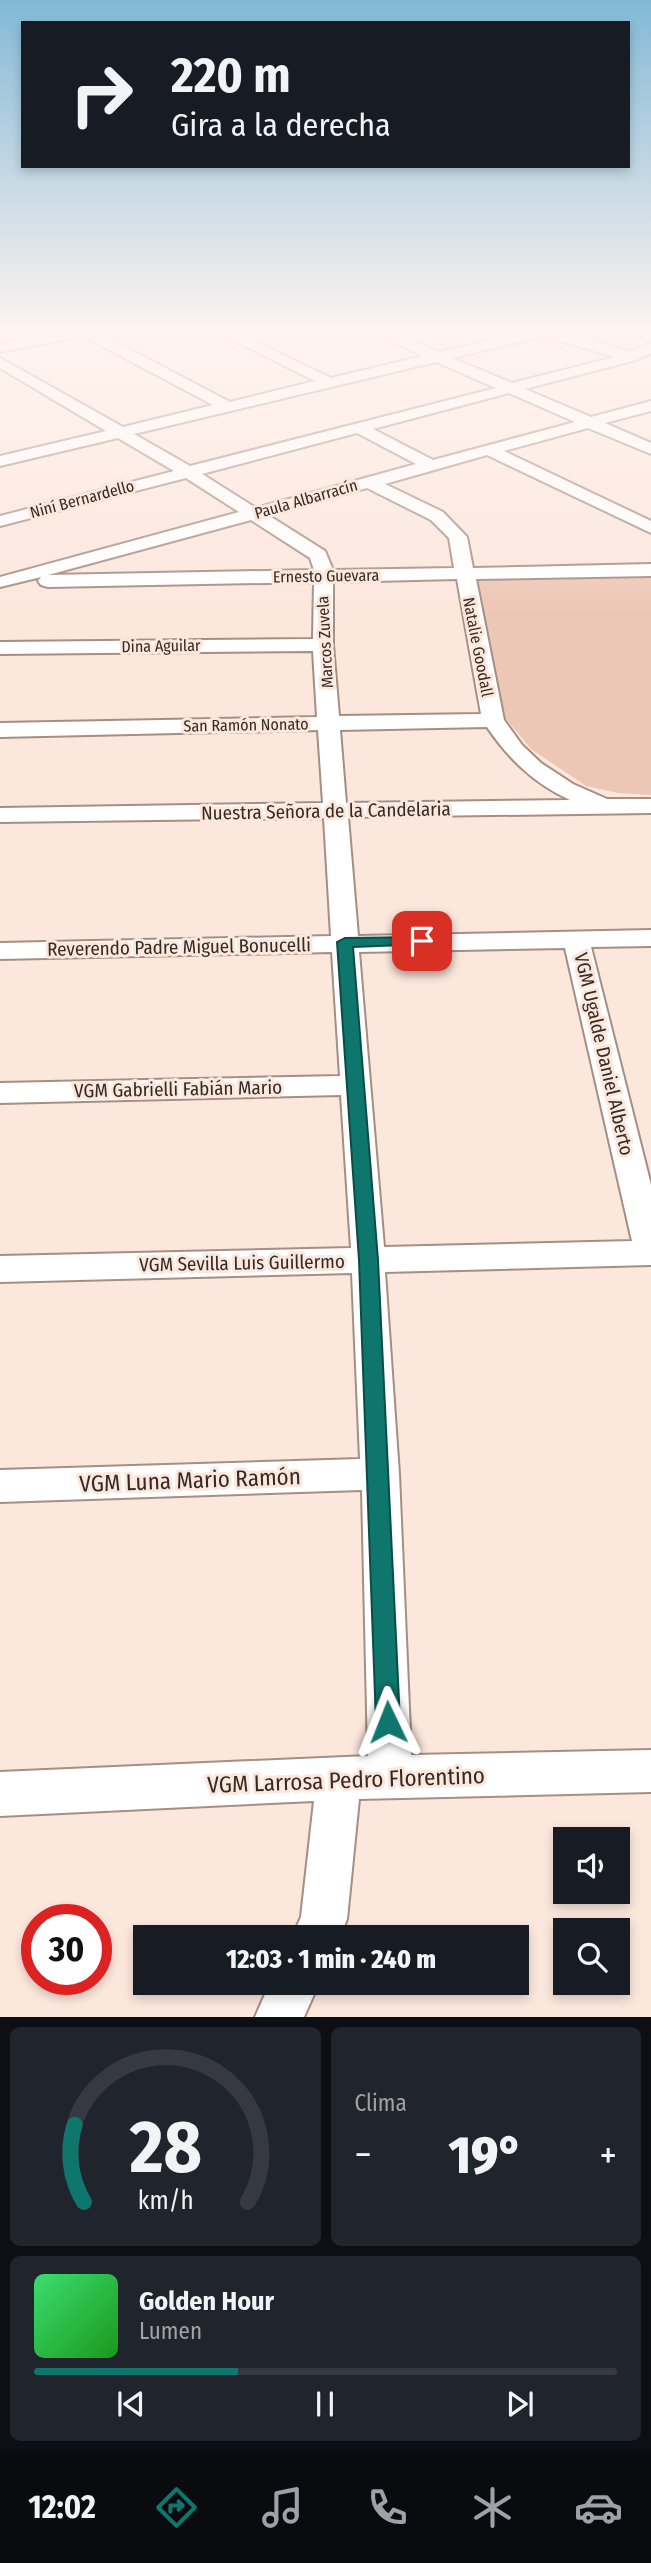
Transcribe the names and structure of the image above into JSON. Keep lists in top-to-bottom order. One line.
{"streets":{"street":["Niní Bernardello","Paula Albarracín","Ernesto Guevara","Marcos Zuvela","Dina Aguilar","Natalie Goodall","San Ramón Nonato","Nuestra Señora de la Candelaria","Reverendo Padre Miguel Bonucelli","VGM Ugalde Daniel Alberto","VGM Gabrielli Fabián Mario","VGM Sevilla Luis Guillermo","VGM Luna Mario Ramón","VGM Larrosa Pedro Florentino"]},"crossings":[["Niní Bernardello","Marcos Zuvela"],["Paula Albarracín","Ernesto Guevara"],["Paula Albarracín","Marcos Zuvela"],["Paula Albarracín","Natalie Goodall"],["Ernesto Guevara","Marcos Zuvela"],["Ernesto Guevara","Natalie Goodall"],["Marcos Zuvela","Dina Aguilar"],["Marcos Zuvela","San Ramón Nonato"],["Marcos Zuvela","Nuestra Señora de la Candelaria"],["Marcos Zuvela","Reverendo Padre Miguel Bonucelli"],["Marcos Zuvela","VGM Gabrielli Fabián Mario"],["Marcos Zuvela","VGM Sevilla Luis Guillermo"],["Marcos Zuvela","VGM Luna Mario Ramón"],["Marcos Zuvela","VGM Larrosa Pedro Florentino"],["Natalie Goodall","San Ramón Nonato"],["Natalie Goodall","Nuestra Señora de la Candelaria"],["Reverendo Padre Miguel Bonucelli","VGM Ugalde Daniel Alberto"],["VGM Ugalde Daniel Alberto","VGM Sevilla Luis Guillermo"]],"page":{"turn":["220 m","Gira a la derecha"],"limit":"30","trip":"12:03 · 1 min · 240 m","tile":"Clima","heat":["−","19°","+"],"song":["Golden Hour","Lumen"],"tabs":"12:02","gauge":["28","km/h"]}}
